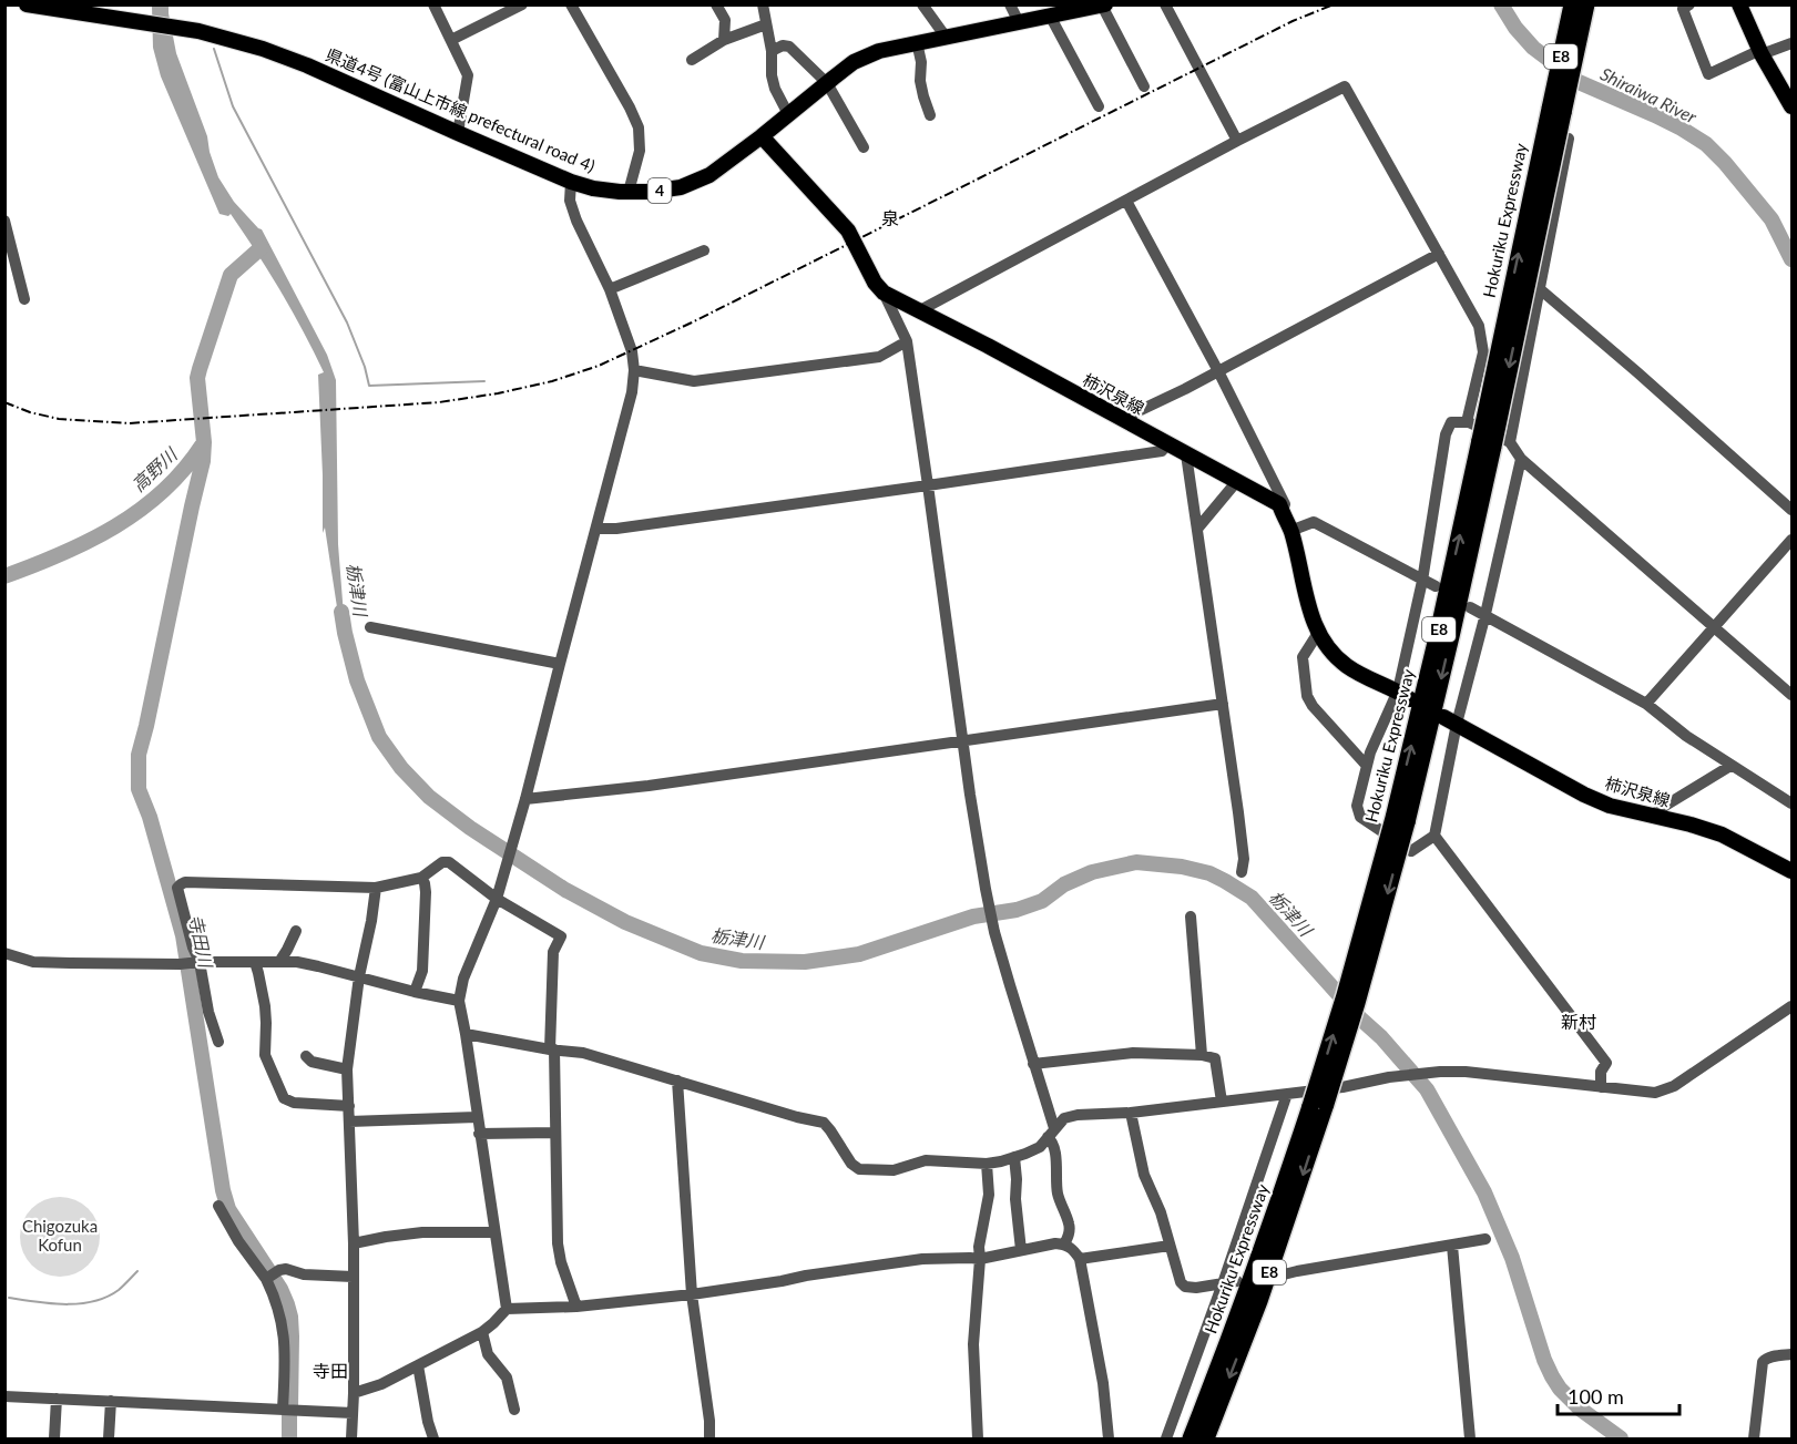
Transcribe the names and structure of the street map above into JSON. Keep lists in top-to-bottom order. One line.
{"streets":{"highway":["E8","Hokuriku Expressway"],"main road":["県道4号 (富山上市線 prefectural road 4)","4","柿沢泉線"]},"districts":["泉","新村","寺田"],"water":["Shiraiwa River","高野川","栃津川","寺田川"],"parks":["Chigozuka Kofun"],"scale_bar":"100 m"}
